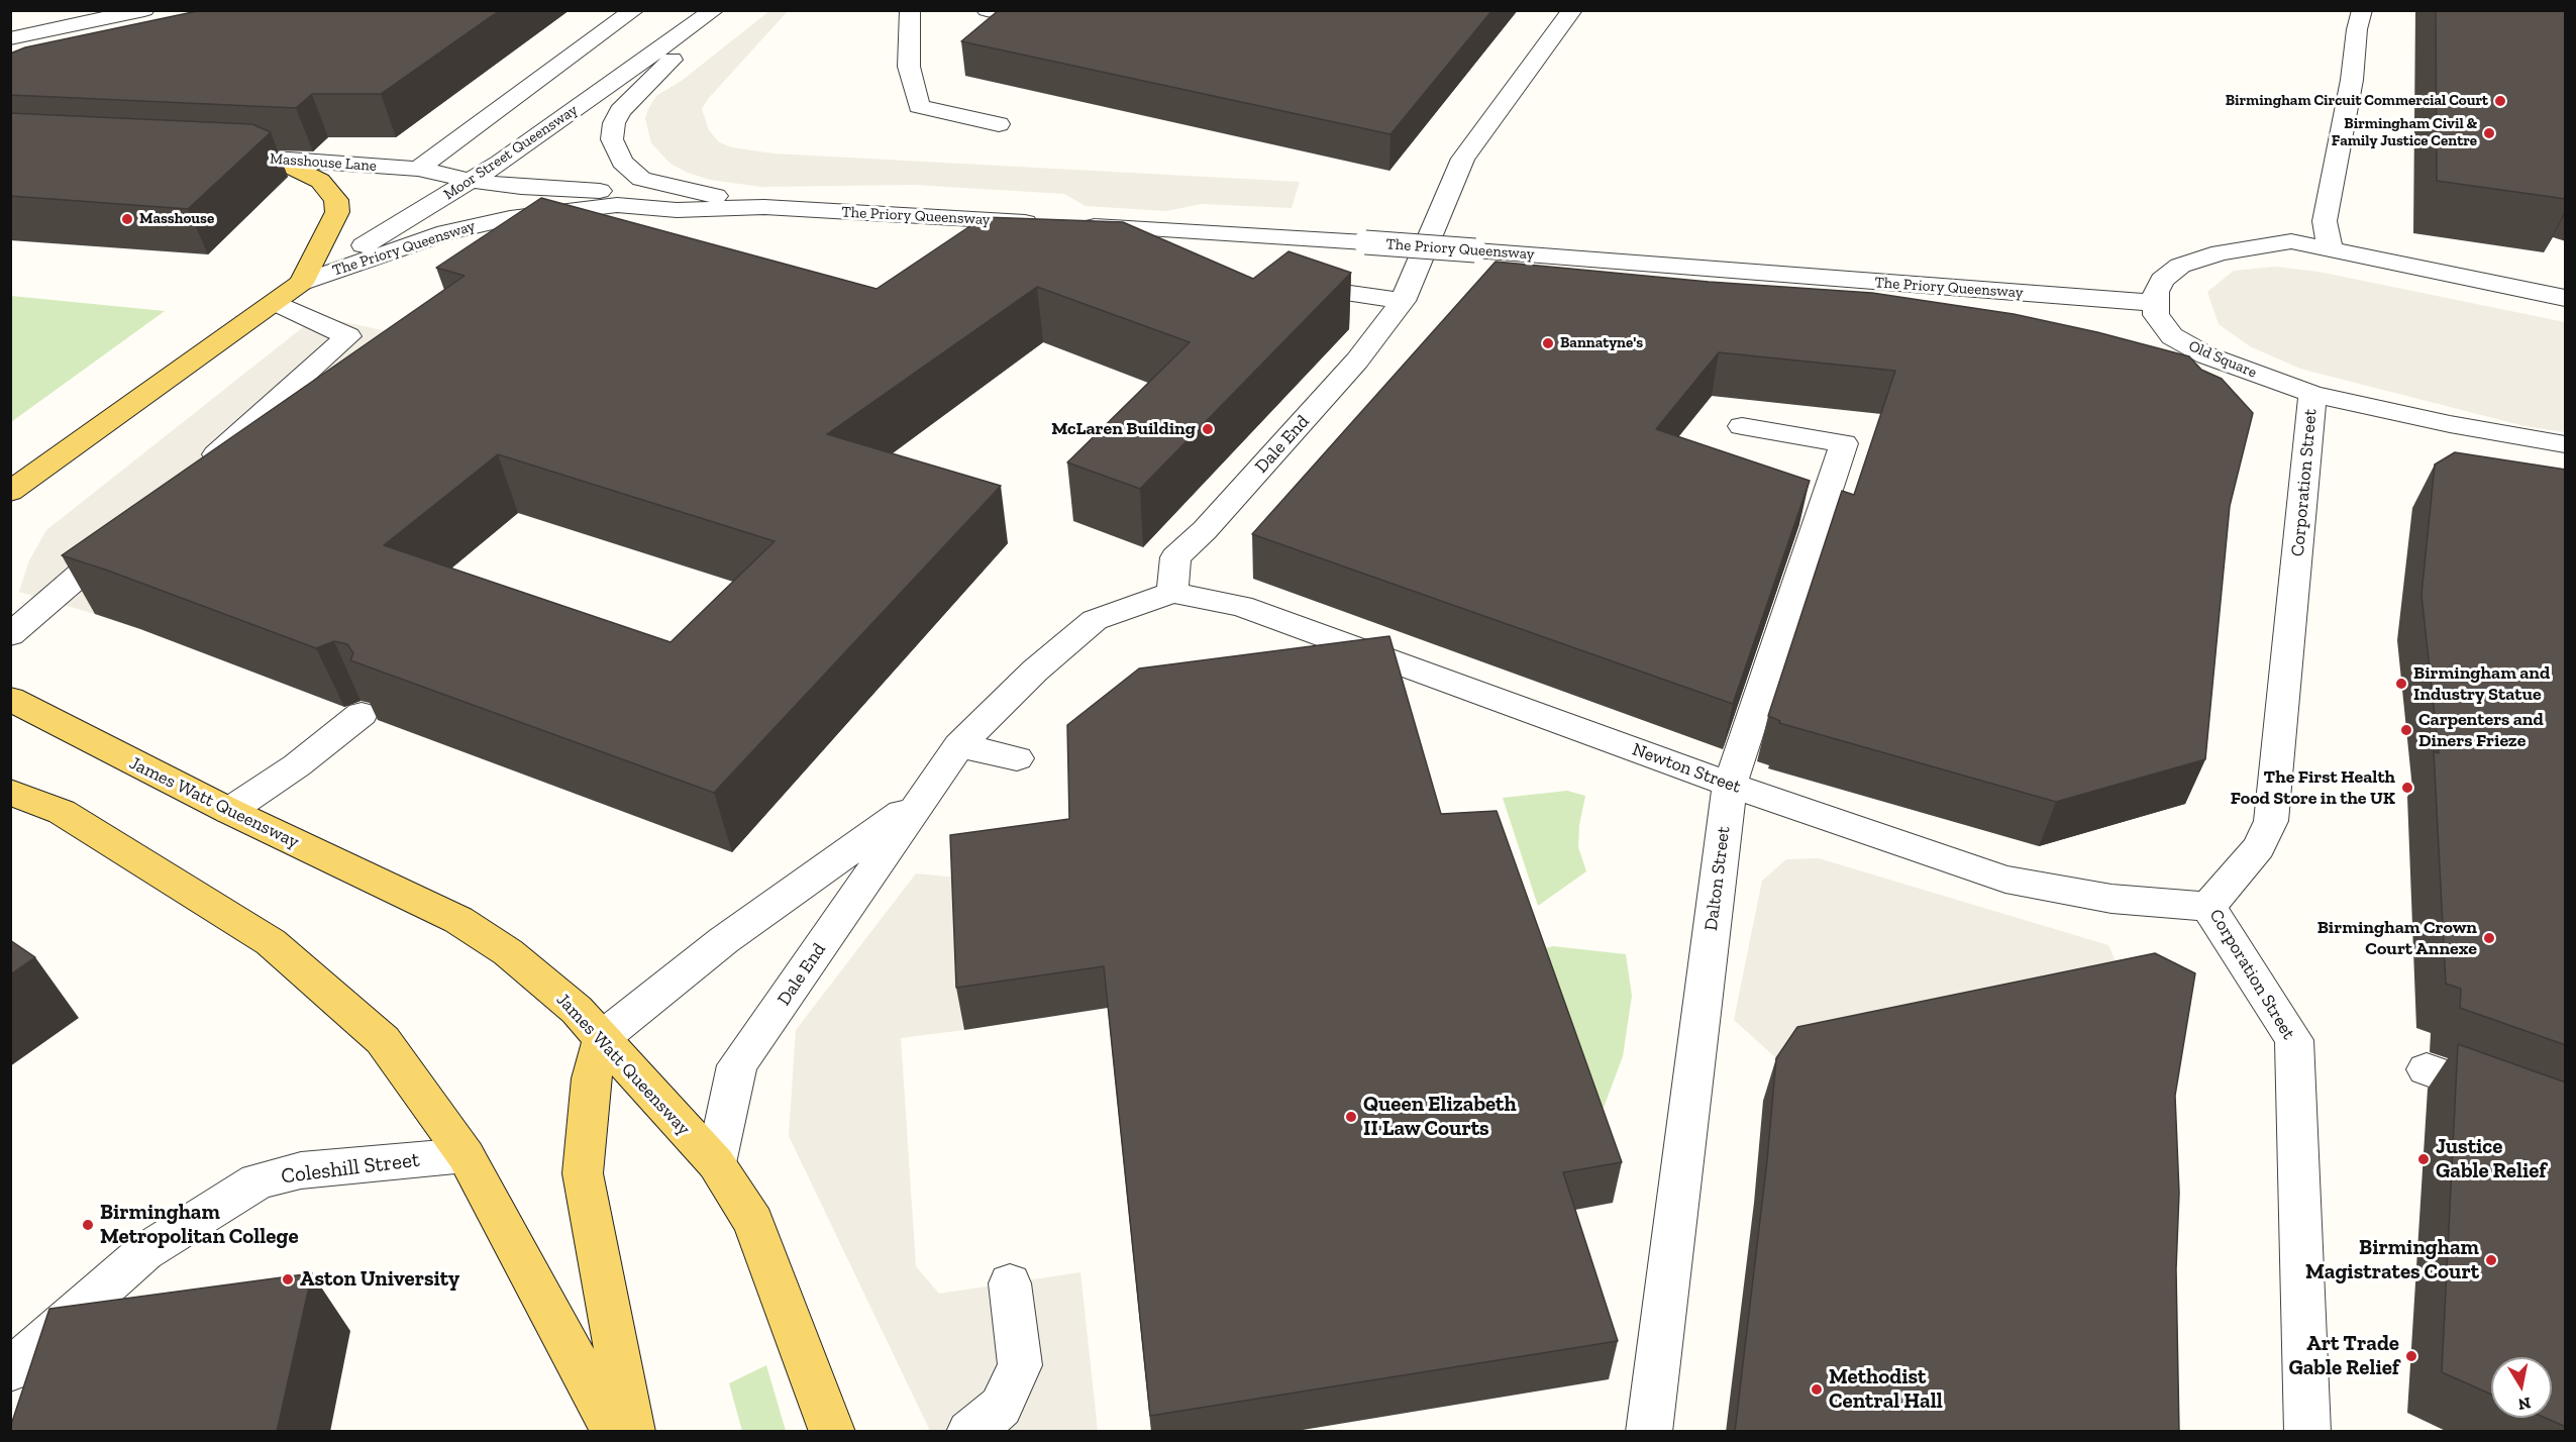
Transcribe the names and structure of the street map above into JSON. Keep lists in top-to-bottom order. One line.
{"streets":{"main road":["Moor Street Queensway","Masshouse Lane","James Watt Queensway"],"street":["The Priory Queensway","Old Square","Dale End","Corporation Street","Newton Street","Dalton Street","Coleshill Street"]},"crossings":[["Moor Street Queensway","Masshouse Lane"],["Moor Street Queensway","The Priory Queensway"],["Masshouse Lane","The Priory Queensway"],["The Priory Queensway","Old Square"],["Old Square","Corporation Street"],["Dale End","Newton Street"],["Dale End","James Watt Queensway"],["Corporation Street","Newton Street"],["Newton Street","Dalton Street"]],"places":["Birmingham Circuit Commercial Court","Birmingham Civil & Family Justice Centre","Masshouse","Bannatyne's","McLaren Building","Birmingham and Industry Statue","Carpenters and Diners Frieze","The First Health Food Store in the UK","Birmingham Crown Court Annexe","Queen Elizabeth II Law Courts","Justice Gable Relief","Birmingham Metropolitan College","Birmingham Magistrates Court","Aston University","Art Trade Gable Relief","Methodist Central Hall"],"north":"bottom"}
